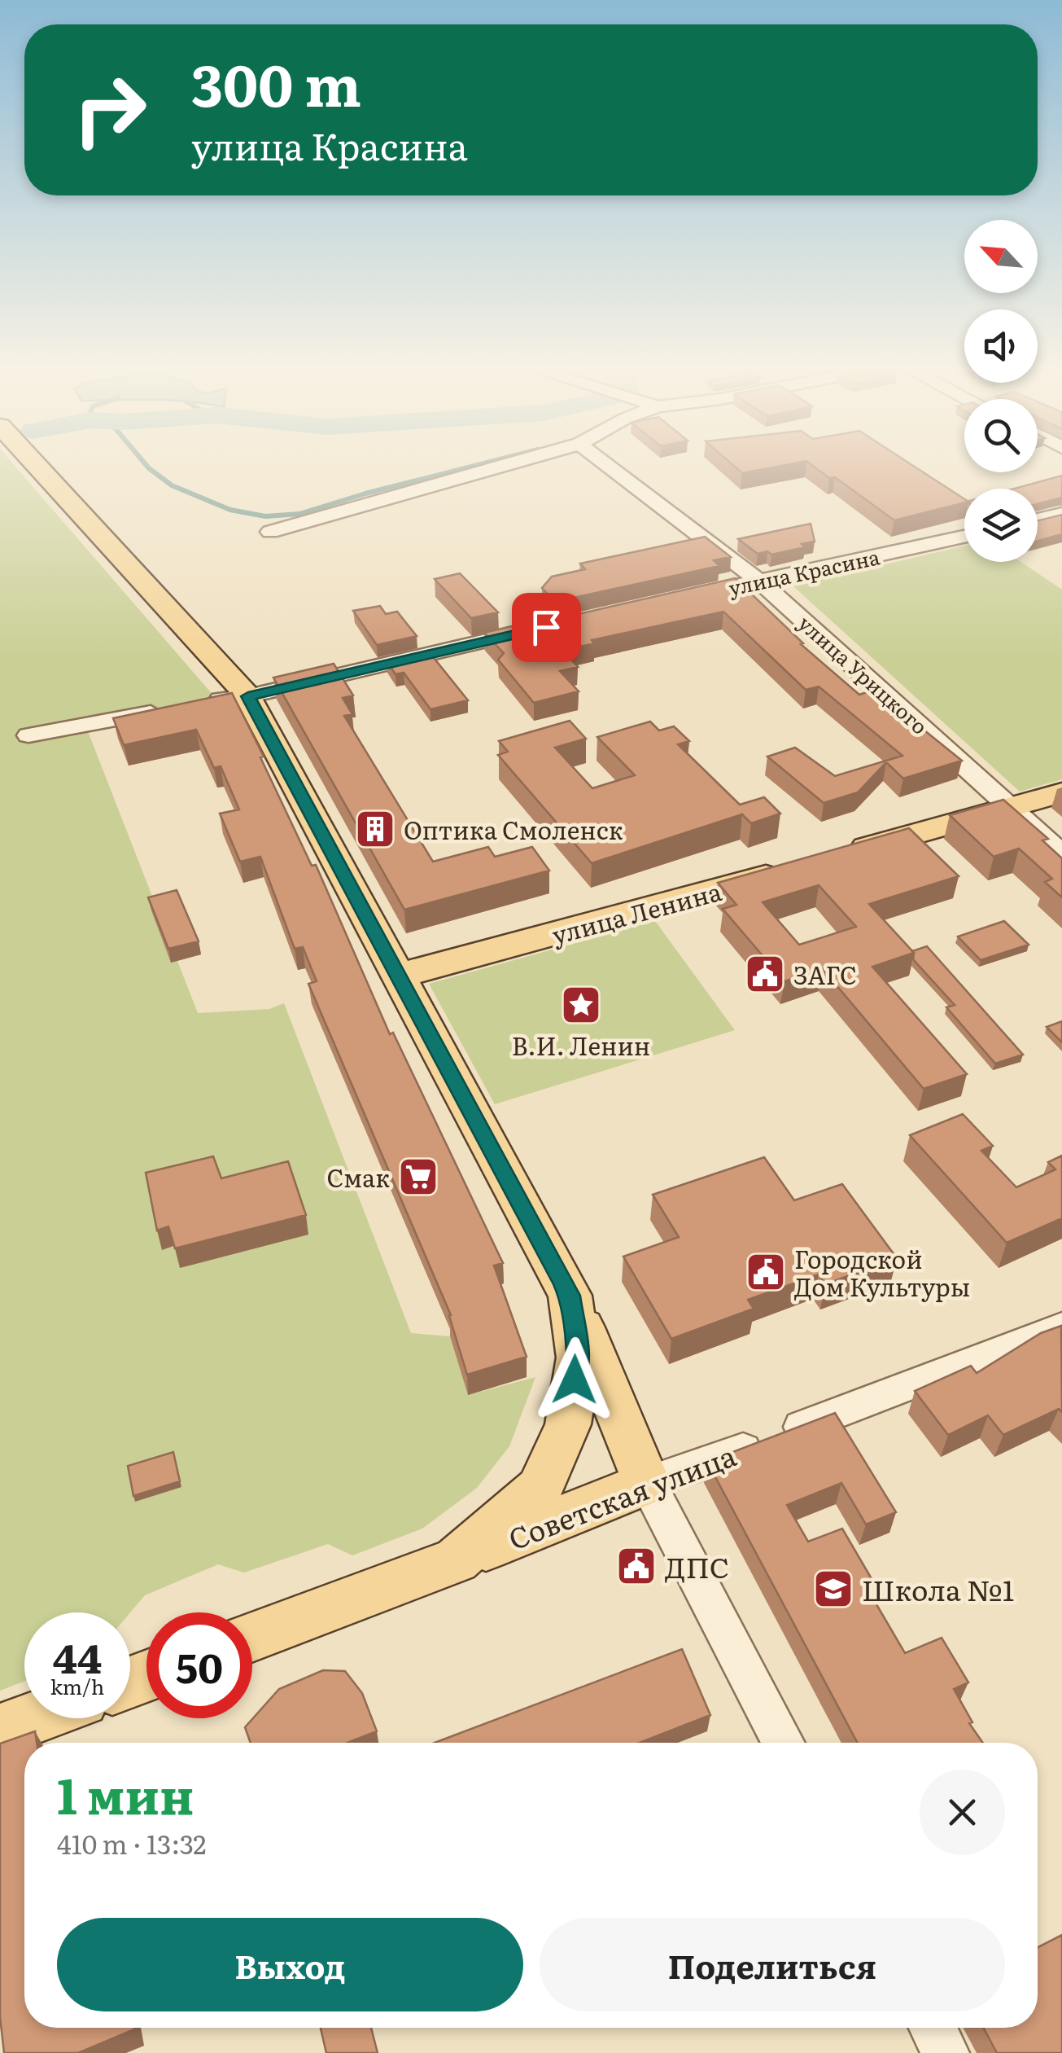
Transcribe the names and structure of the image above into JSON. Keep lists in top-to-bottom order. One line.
{"streets":{"main road":["улица Ленина","Советская улица"],"street":["улица Красина","улица Урицкого"]},"crossings":[["улица Красина","улица Урицкого"]],"places":{"building":["Оптика Смоленск"],"public building":["ЗАГС","Городской Дом Культуры","ДПС"],"place":["В.И. Ленин"],"supermarket":["Смак"],"school or university":["Школа №1"]},"north":"top left","page":{"turn":["300 m","улица Красина"],"speed":"44 km/h","limit":"50","heading":["1 мин","410 m · 13:32"],"buttons":["Выход","Поделиться"]}}
